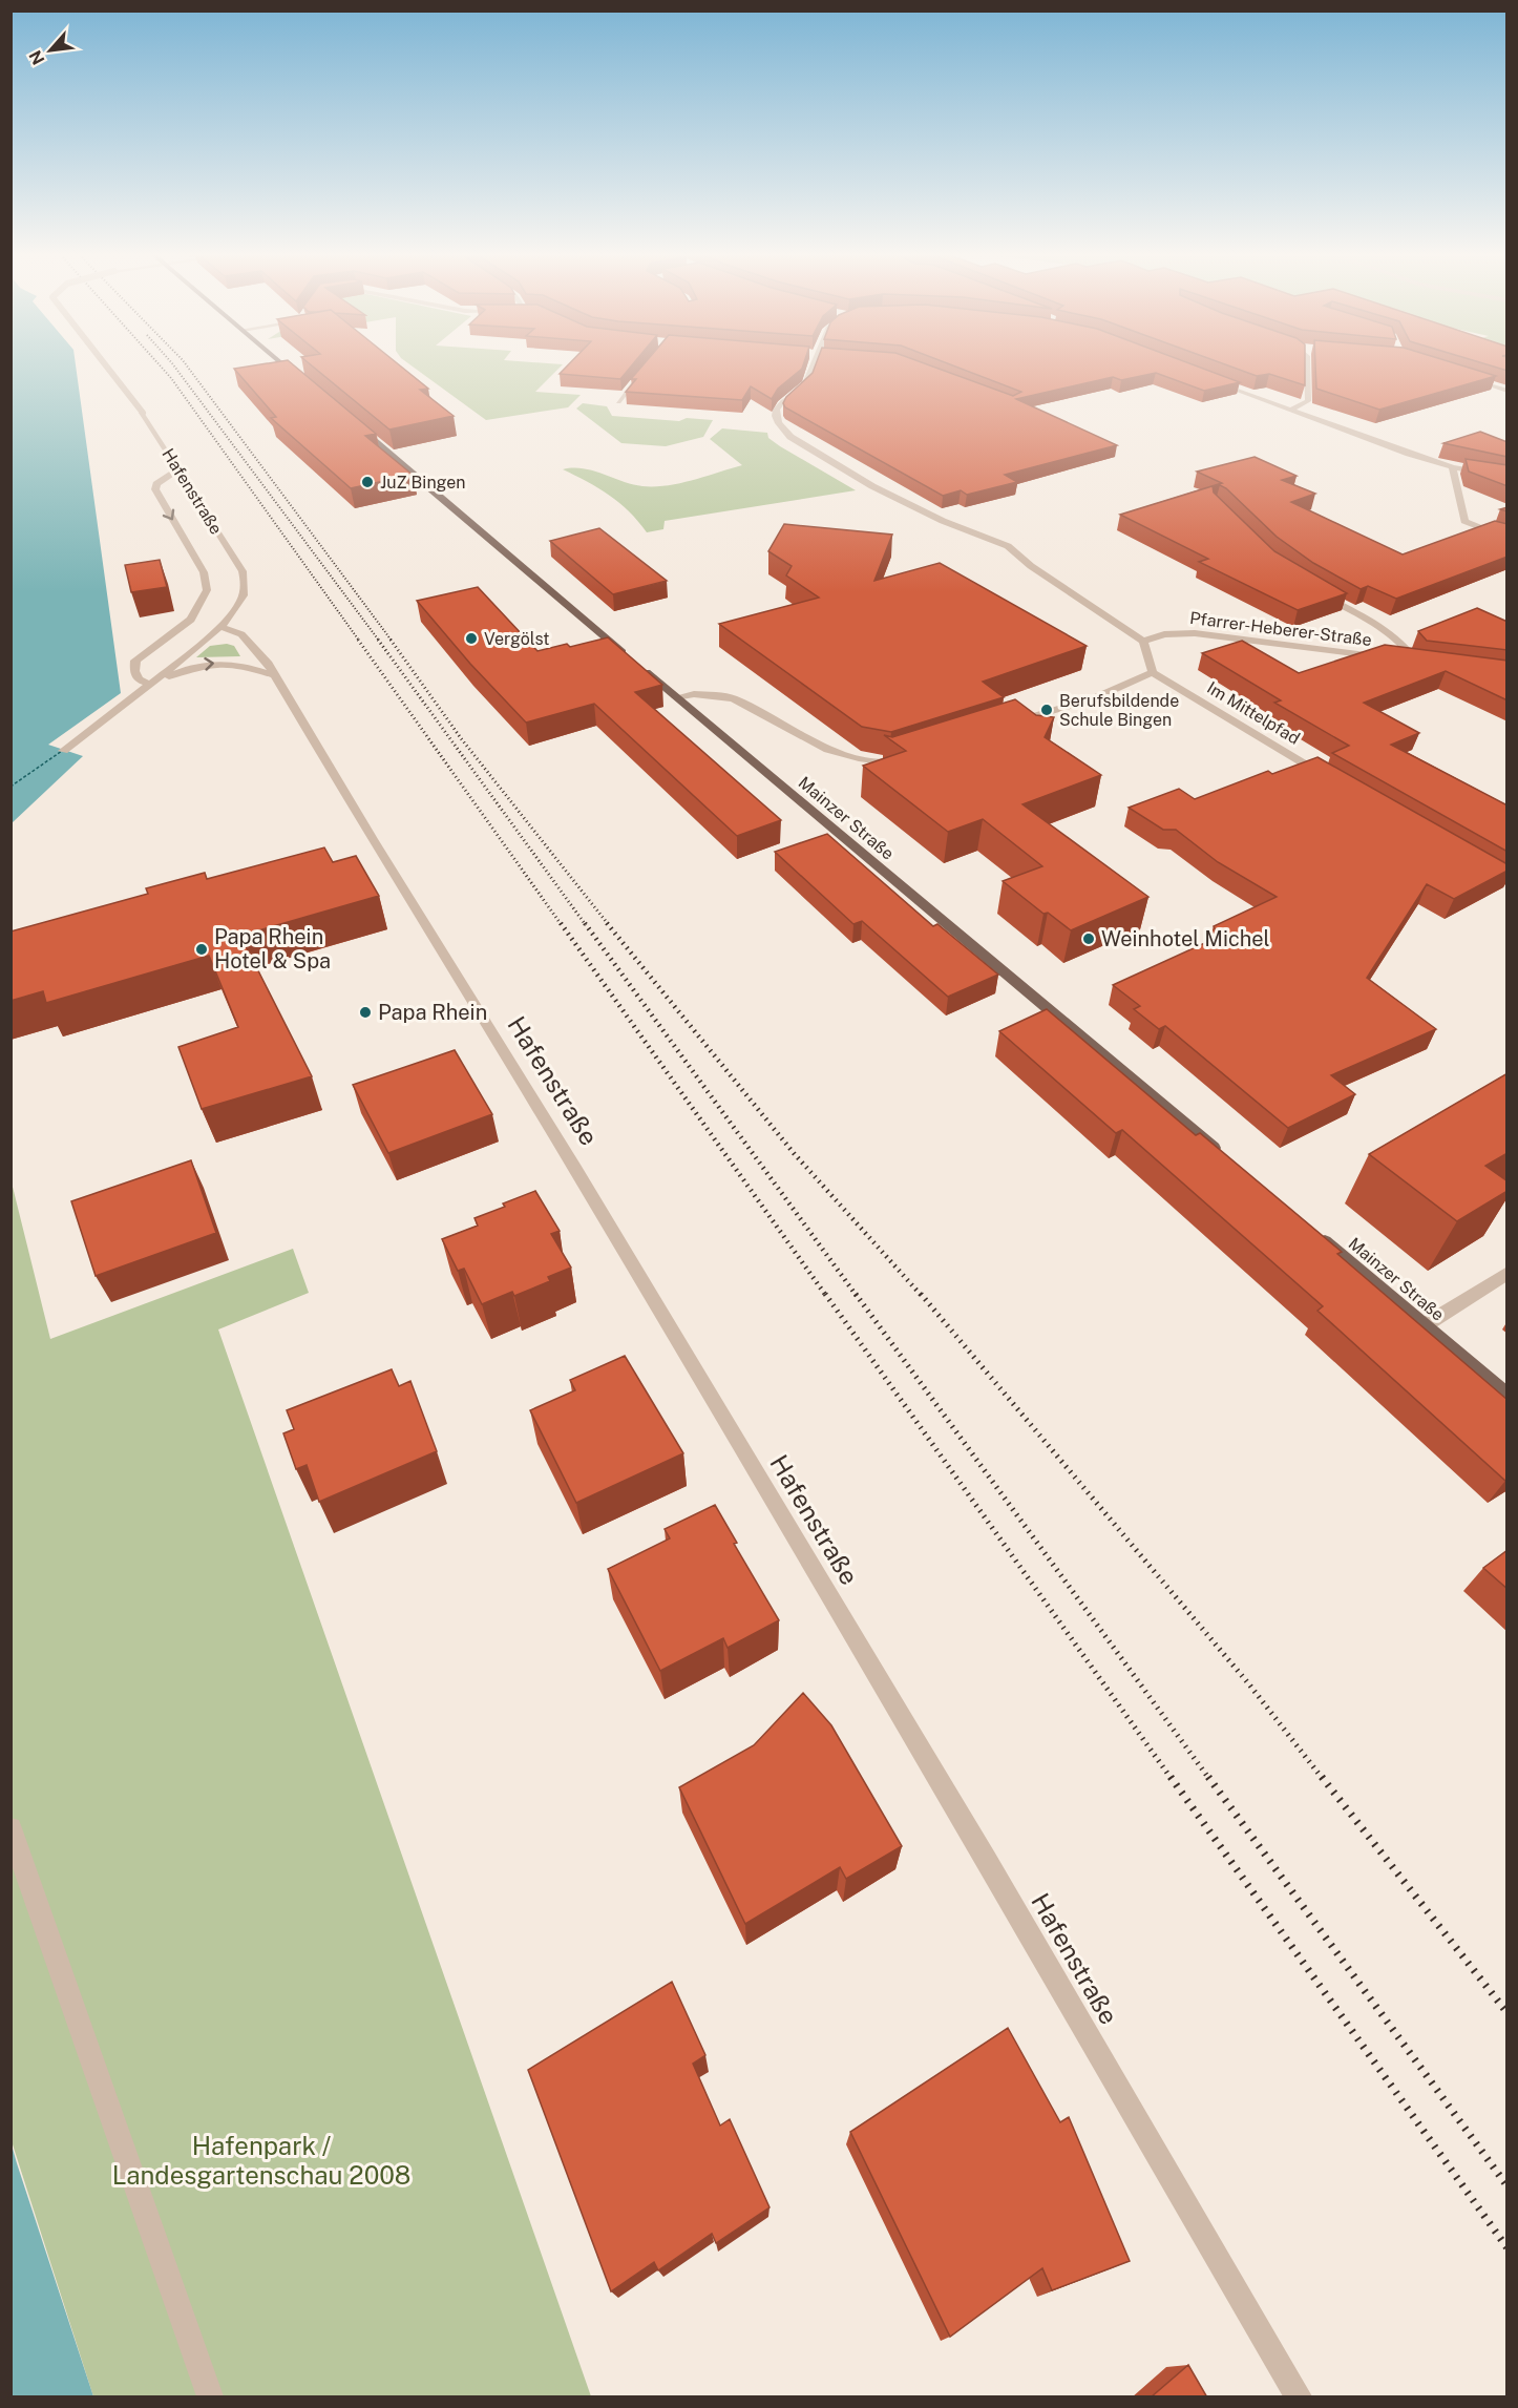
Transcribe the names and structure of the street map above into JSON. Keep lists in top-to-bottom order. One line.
{"streets":{"main road":["Mainzer Straße"],"street":["Hafenstraße","Pfarrer-Heberer-Straße","Im Mittelpfad"]},"parks":["Hafenpark / Landesgartenschau 2008"],"places":["JuZ Bingen","Vergölst","Berufsbildende Schule Bingen","Weinhotel Michel","Papa Rhein Hotel & Spa","Papa Rhein"],"north":"bottom left"}
